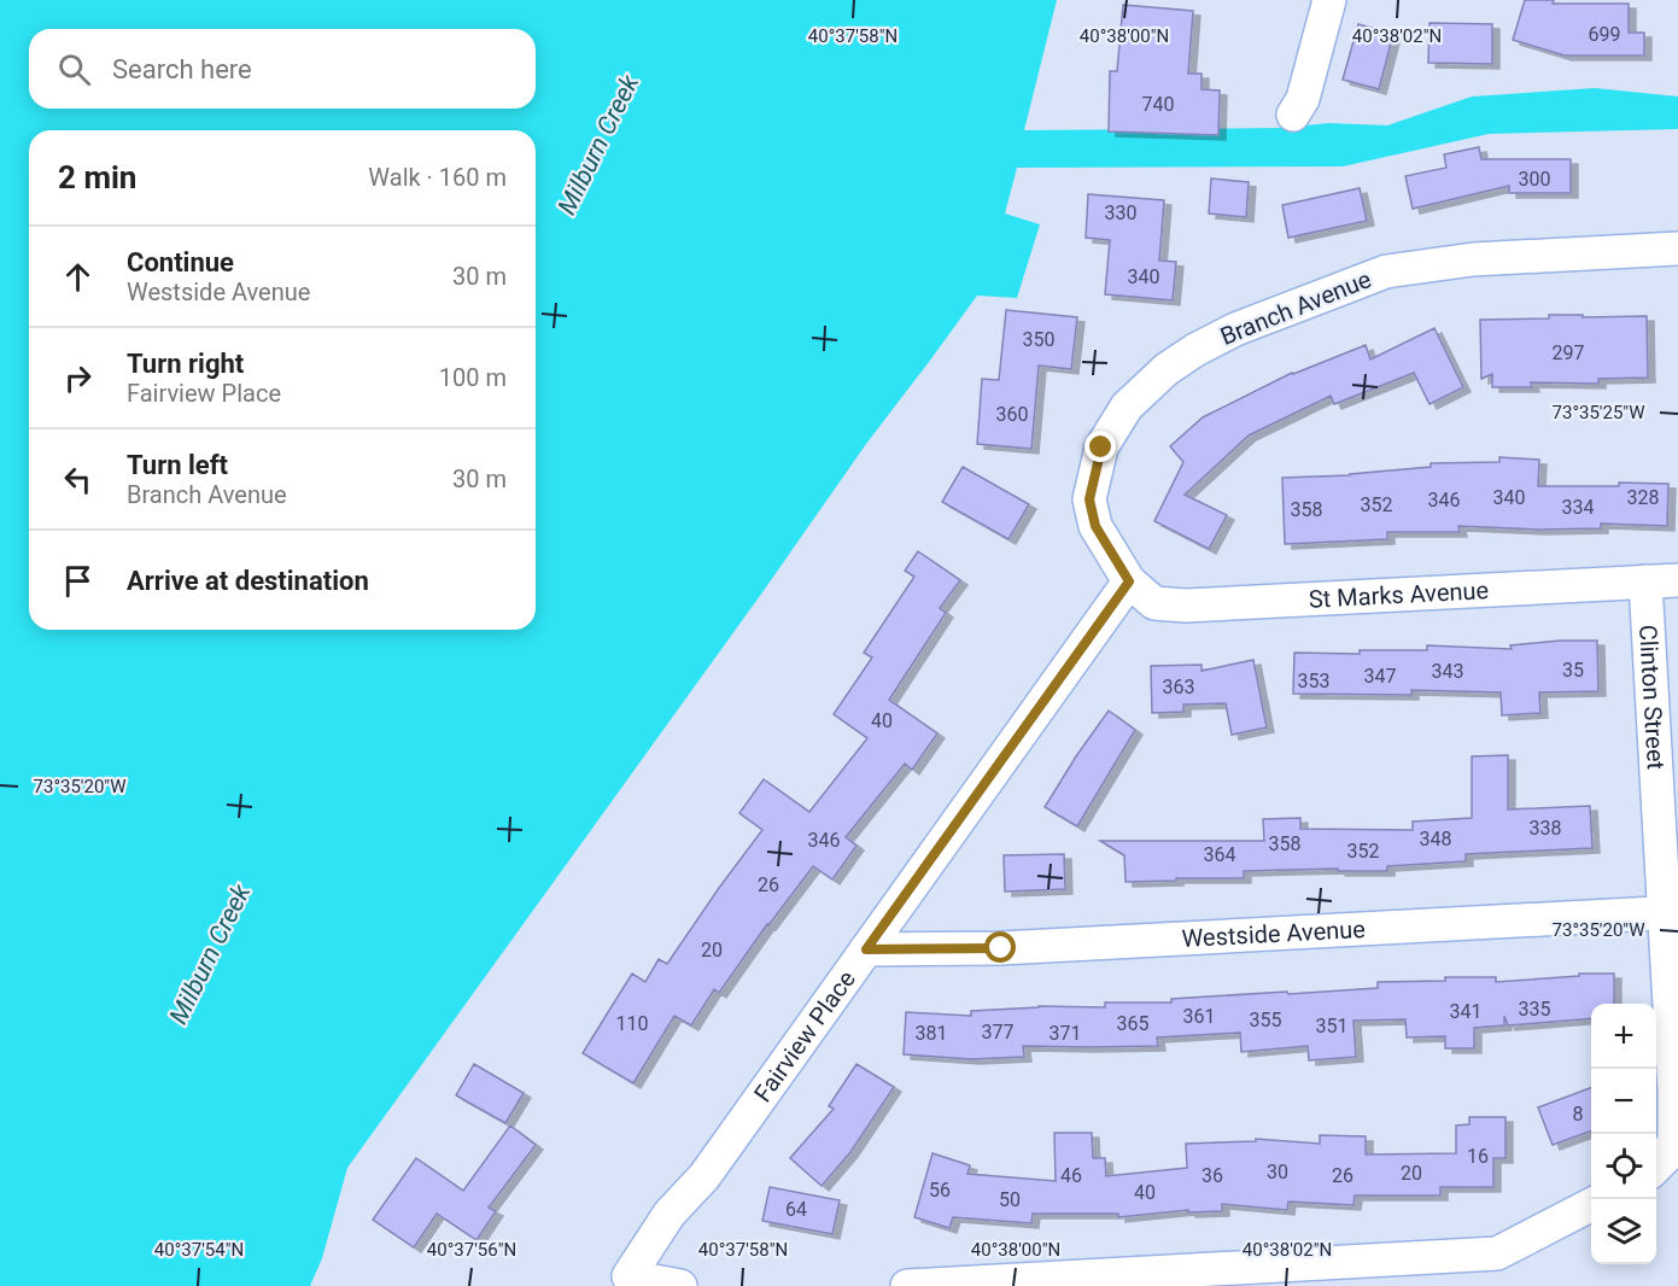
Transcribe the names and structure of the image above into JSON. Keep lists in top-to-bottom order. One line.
{"streets":{"street":["Branch Avenue","St Marks Avenue","Clinton Street","Westside Avenue","Fairview Place"]},"crossings":[["Branch Avenue","St Marks Avenue"],["Branch Avenue","Fairview Place"],["St Marks Avenue","Clinton Street"],["St Marks Avenue","Fairview Place"],["Clinton Street","Westside Avenue"],["Westside Avenue","Fairview Place"]],"water":["Milburn Creek"],"house_numbers":["699","740","300","330","340","350","297","360","340","328","346","352","334","358","35","343","347","353","363","40","338","348","346","358","352","364","26","20","335","341","361","355","110","365","351","377","381","371","8","16","30","20","46","36","26","56","40","50","64"],"page":{"search":"Search here","heading":["2 min","Walk · 160 m"],"list":[["Continue","Westside Avenue","30 m"],["Turn right","Fairview Place","100 m"],["Turn left","Branch Avenue","30 m"],"Arrive at destination"],"map_buttons":["+","−"]},"coordinates":["40°37'58\"N","40°38'00\"N","40°38'02\"N","73°35'25\"W","73°35'20\"W","40°37'54\"N","40°37'56\"N"]}
